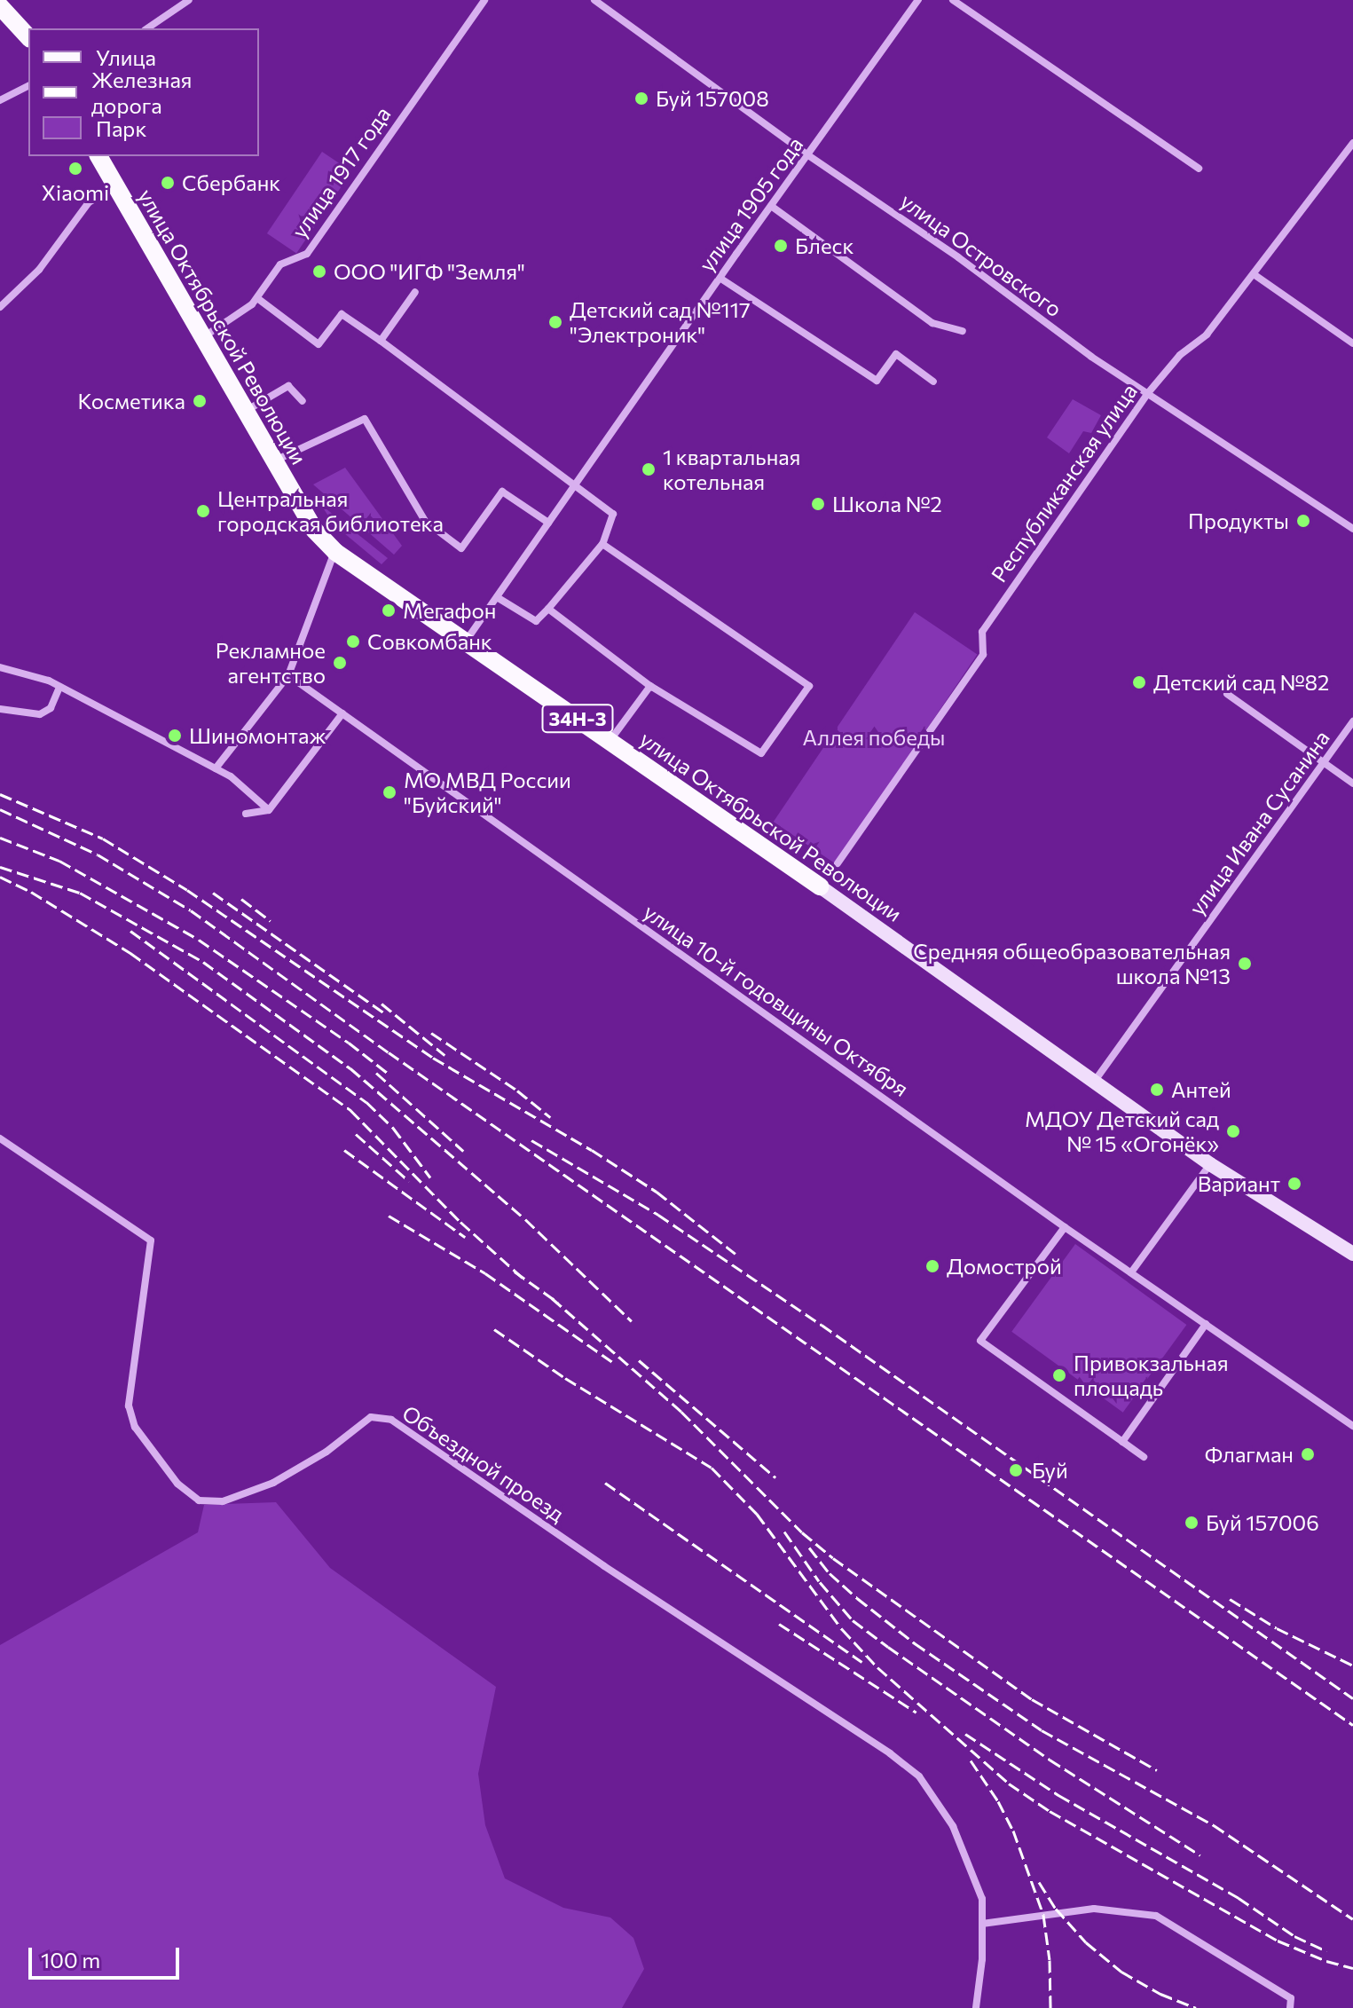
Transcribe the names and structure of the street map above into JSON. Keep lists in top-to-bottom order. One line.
{"streets":{"main road":["улица Октябрьской Революции","34Н-3"],"street":["улица 1917 года","улица 1905 года","улица Островского","Республиканская улица","улица Ивана Сусанина","улица 10-й годовщины Октября","Объездной проезд"]},"crossings":[["улица 1917 года","улица Октябрьской Революции"],["улица 1905 года","улица Островского"],["улица 1905 года","улица Октябрьской Революции"],["улица Островского","Республиканская улица"],["улица Октябрьской Революции","улица Ивана Сусанина"]],"parks":["Аллея победы"],"places":["Буй 157008","Xiaomi","Сбербанк","Блеск","ООО \"ИГФ \"Земля\"","Детский сад №117 \"Электроник\"","Косметика","1 квартальная котельная","Школа №2","Центральная городская библиотека","Продукты","Мегафон","Совкомбанк","Рекламное агентство","Детский сад №82","Шиномонтаж","МО МВД России \"Буйский\"","Средняя общеобразовательная школа №13","Антей","МДОУ Детский сад № 15 «Огонёк»","Вариант","Домострой","Привокзальная площадь","Флагман","Буй","Буй 157006"],"legend":["Улица","Железная дорога","Парк"],"scale_bar":"100 m"}
